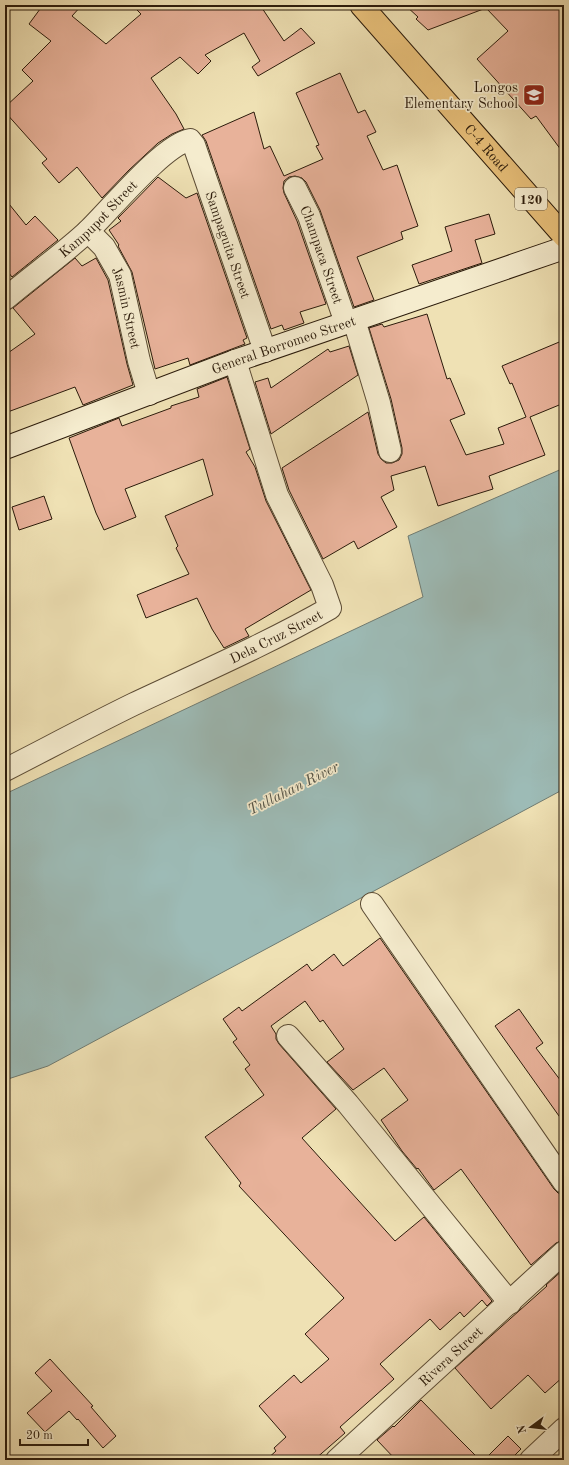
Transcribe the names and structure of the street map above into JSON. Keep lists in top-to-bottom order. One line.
{"streets":{"highway":["C-4 Road","120"],"street":["Kampupot Street","Sampaguita Street","Champaca Street","Jasmin Street","General Borromeo Street","Dela Cruz Street","Rivera Street"]},"crossings":[["Kampupot Street","Sampaguita Street"],["Kampupot Street","Jasmin Street"],["Sampaguita Street","General Borromeo Street"],["Champaca Street","General Borromeo Street"],["Jasmin Street","General Borromeo Street"],["General Borromeo Street","Dela Cruz Street"]],"water":["Tullahan River"],"places":{"school or university":["Longos Elementary School"]},"scale_bar":"20 m","north":"left"}
